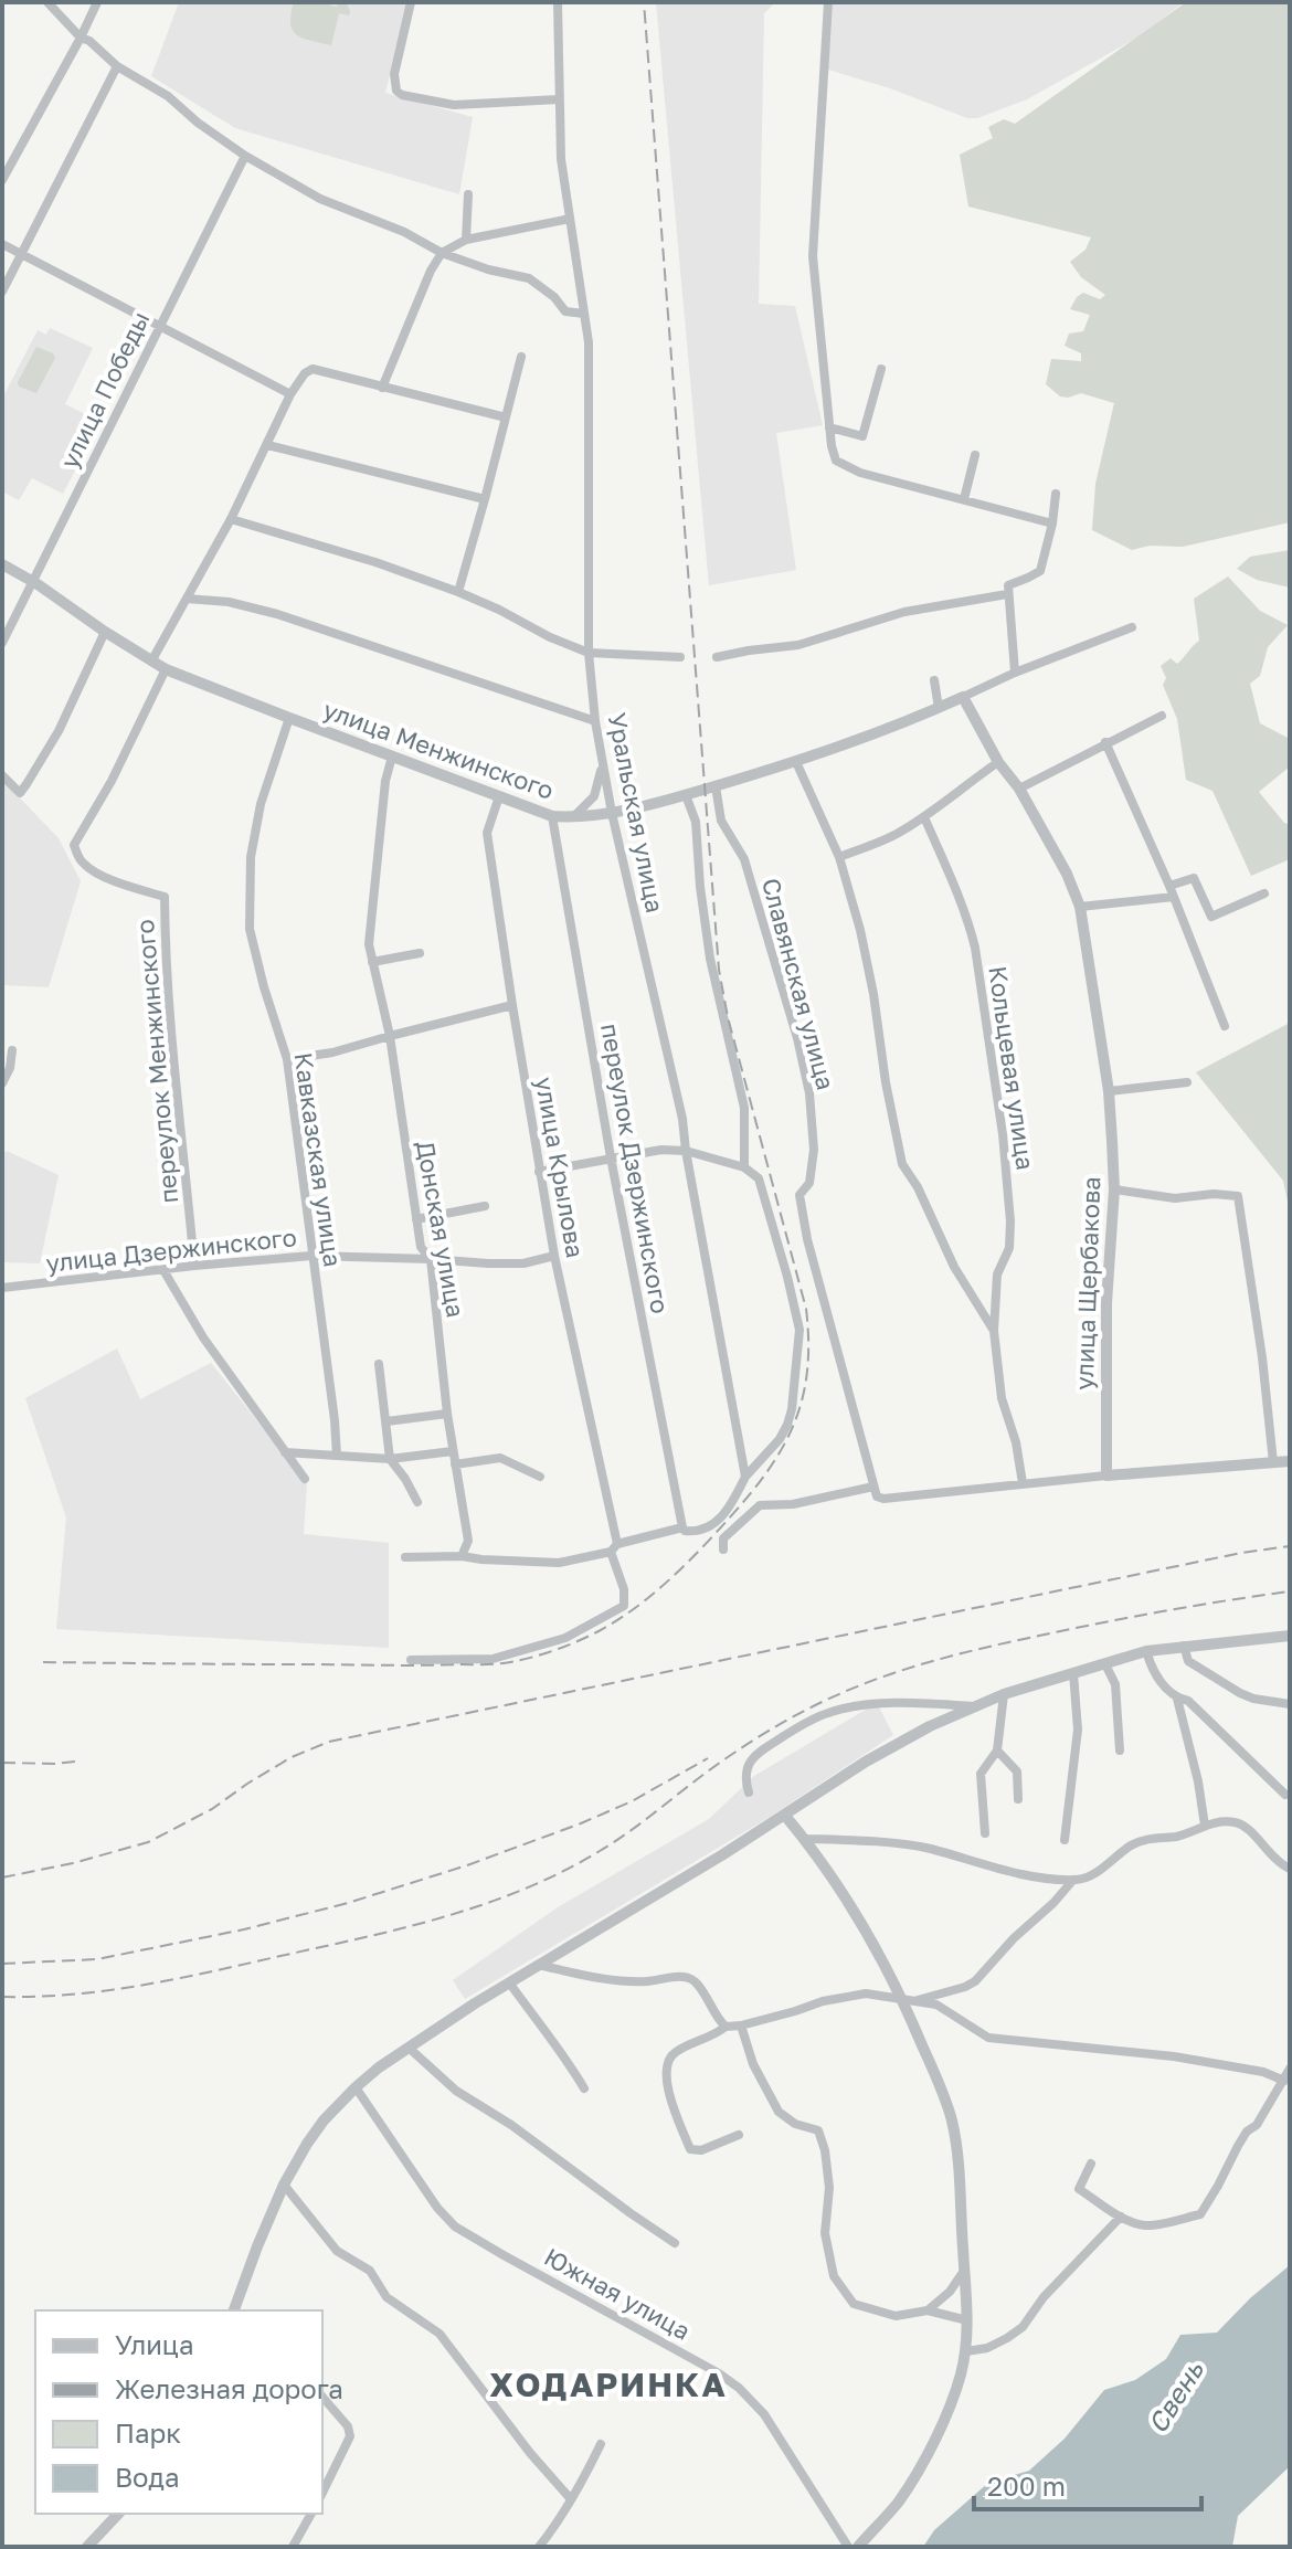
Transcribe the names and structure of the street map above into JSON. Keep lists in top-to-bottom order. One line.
{"streets":{"street":["улица Победы","улица Менжинского","Уральская улица","Славянская улица","переулок Менжинского","Кольцевая улица","Кавказская улица","улица Крылова","переулок Дзержинского","Донская улица","улица Дзержинского","улица Щербакова","Южная улица"]},"crossings":[["улица Победы","улица Менжинского"],["улица Менжинского","Уральская улица"],["улица Менжинского","Славянская улица"],["улица Менжинского","переулок Менжинского"],["улица Менжинского","Кольцевая улица"],["улица Менжинского","Кавказская улица"],["улица Менжинского","улица Крылова"],["улица Менжинского","переулок Дзержинского"],["улица Менжинского","Донская улица"],["улица Менжинского","улица Щербакова"],["Славянская улица","Кольцевая улица"],["переулок Менжинского","улица Дзержинского"],["Кавказская улица","улица Дзержинского"],["улица Крылова","улица Дзержинского"],["Донская улица","улица Дзержинского"]],"districts":["ХОДАРИНКА"],"water":["Свень"],"legend":["Улица","Железная дорога","Парк","Вода"],"scale_bar":"200 m"}
